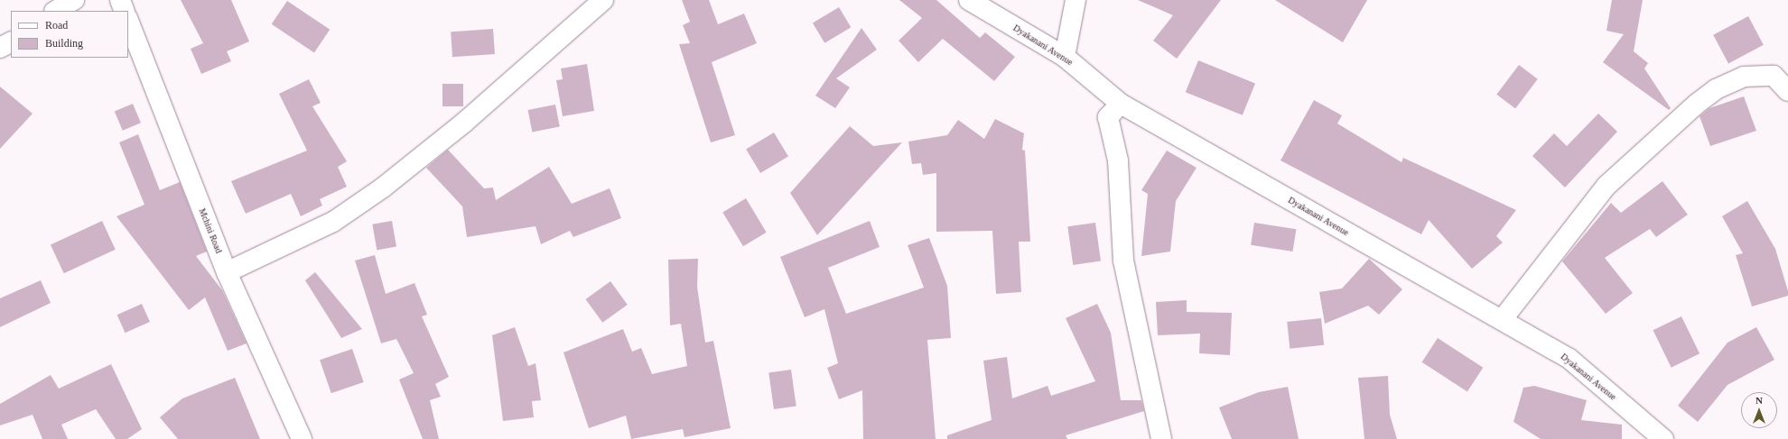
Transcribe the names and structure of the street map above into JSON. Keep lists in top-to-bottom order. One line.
{"streets":{"street":["Dyakanani Avenue","Mchini Road"]},"legend":["Road","Building"],"north":"top"}
